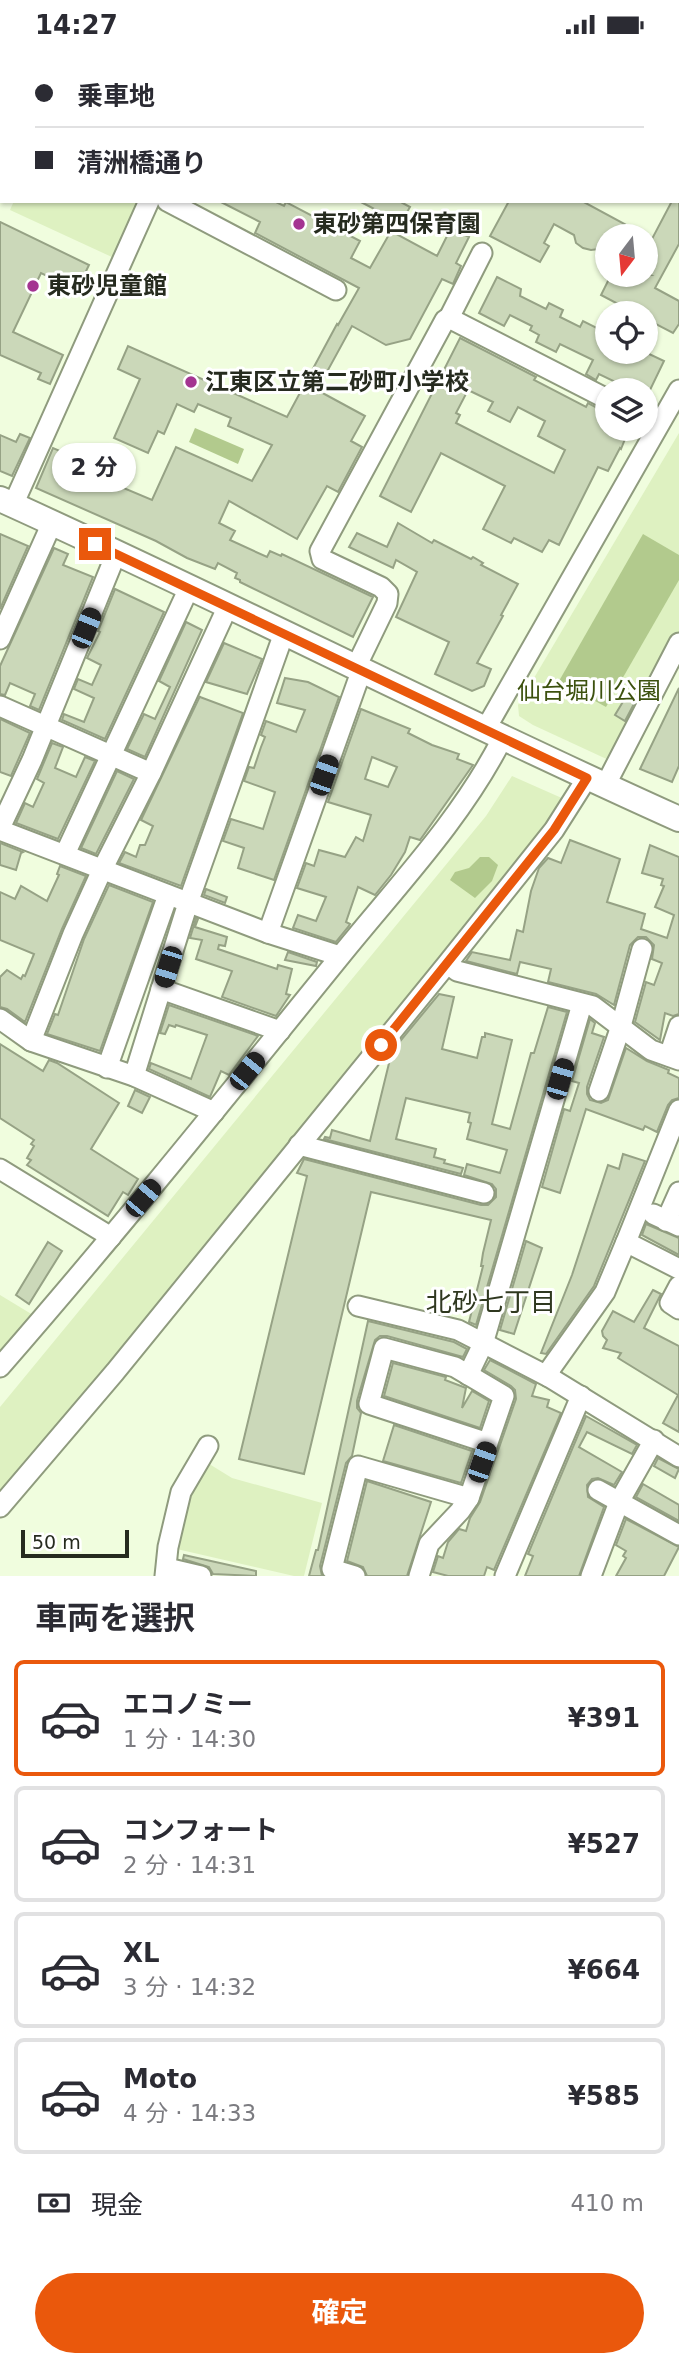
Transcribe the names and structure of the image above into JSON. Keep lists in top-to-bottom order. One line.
{"districts":["北砂七丁目"],"parks":["仙台堀川公園"],"places":["東砂第四保育園","東砂児童館","江東区立第二砂町小学校"],"scale_bar":"50 m","north":"bottom","page":{"status":"14:27","banner":["乗車地","清洲橋通り"],"bubble":"2 分","scale":"50 m","heading":"車両を選択","list":[{"name":"エコノミー","note":"1 分 · 14:30","value":"¥391"},{"name":"コンフォート","note":"2 分 · 14:31","value":"¥527"},{"name":"XL","note":"3 分 · 14:32","value":"¥664"},{"name":"Moto","note":"4 分 · 14:33","value":"¥585"}],"pay":["現金","410 m"],"buttons":"確定"}}
